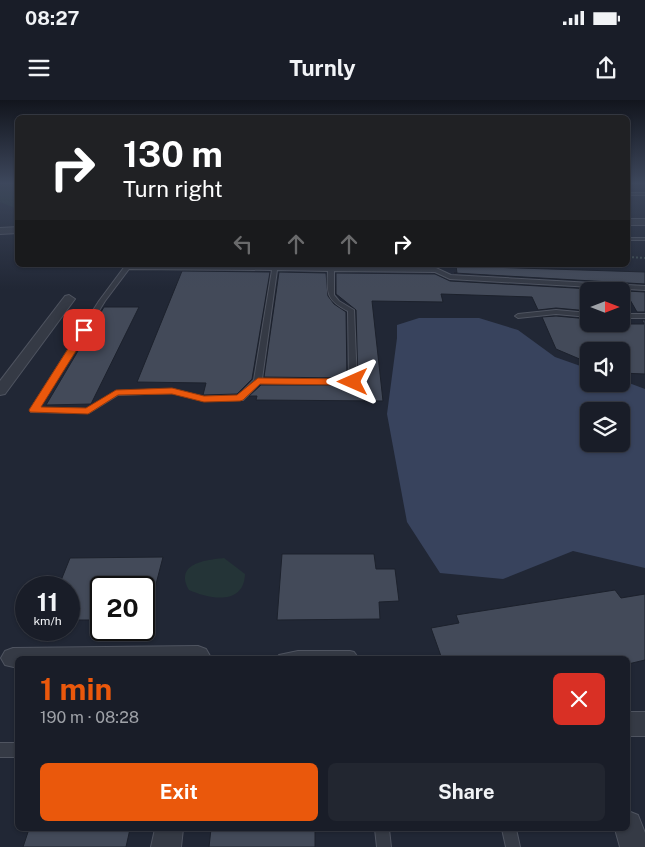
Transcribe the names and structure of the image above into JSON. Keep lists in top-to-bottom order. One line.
{"north":"right","page":{"status":"08:27","header":"Turnly","turn":["130 m","Turn right"],"speed":"11 km/h","limit":"20","heading":["1 min","190 m · 08:28"],"buttons":["Exit","Share"]}}
